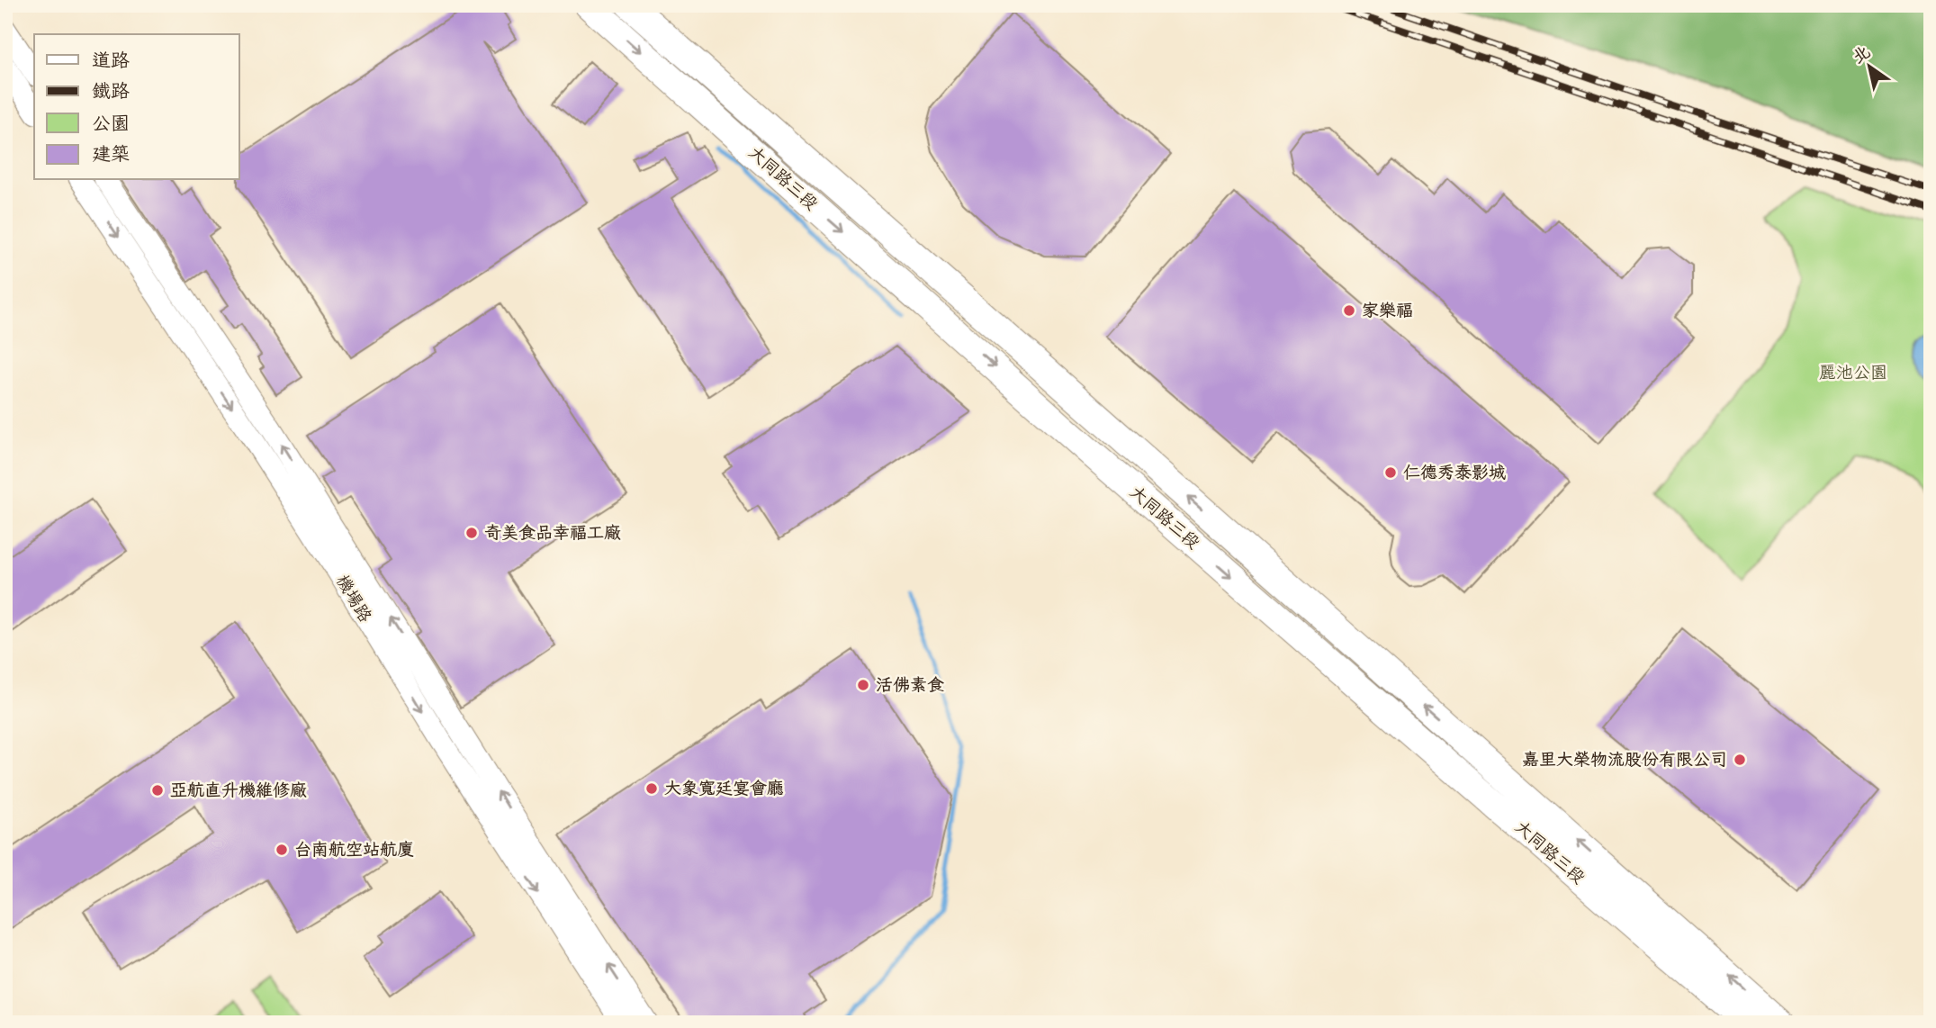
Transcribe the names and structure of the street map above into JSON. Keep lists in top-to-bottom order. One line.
{"streets":{"main road":["大同路三段"],"street":["機場路"]},"parks":["麗池公園"],"places":["家樂福","仁德秀泰影城","奇美食品幸福工廠","活佛素食","嘉里大榮物流股份有限公司","大象寬廷宴會廳","亞航直升機維修廠","台南航空站航廈"],"legend":["道路","鐵路","公園","建築"],"north":"top left"}
